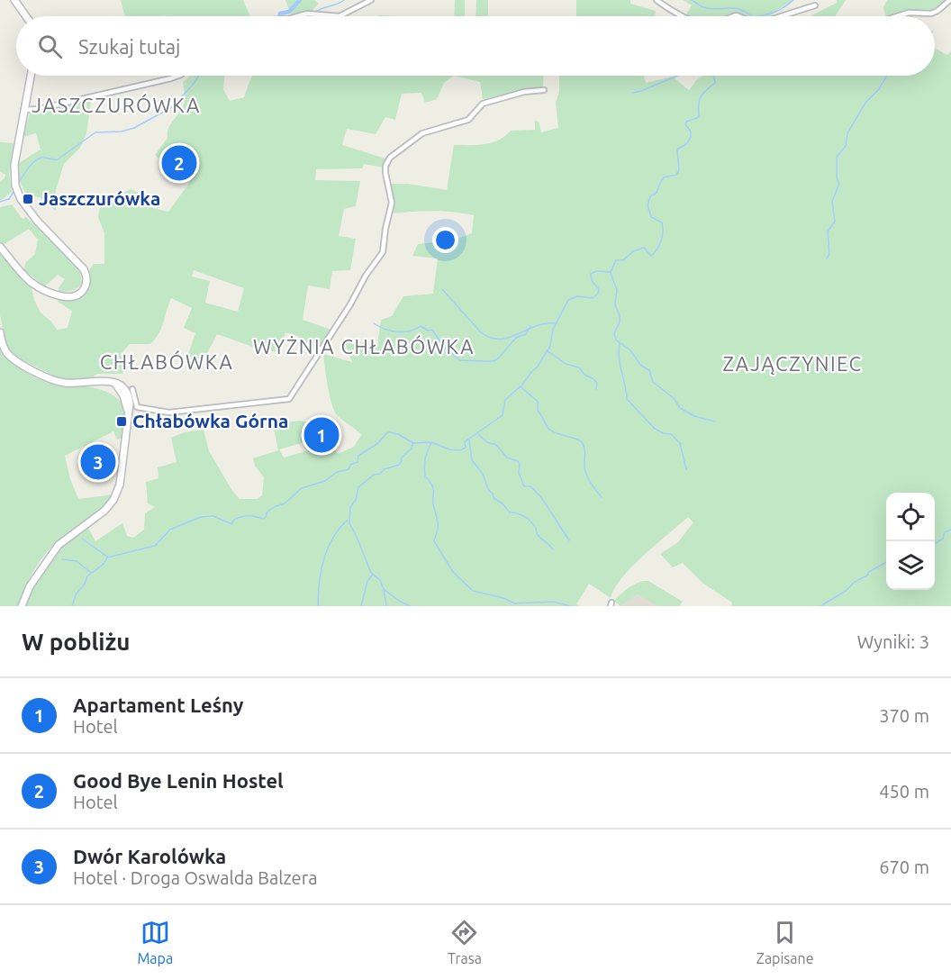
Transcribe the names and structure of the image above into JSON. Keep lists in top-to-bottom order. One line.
{"districts":["JASZCZURÓWKA","WYŻNIA CHŁABÓWKA","CHŁABÓWKA","ZAJĄCZYNIEC"],"places":{"transit":["Jaszczurówka","Chłabówka Górna"]},"page":{"search":"Szukaj tutaj","pins":["2","1","3"],"heading":["W pobliżu","Wyniki: 3"],"list":[{"mark":"1","name":"Apartament Leśny","note":"Hotel","value":"370 m"},{"mark":"2","name":"Good Bye Lenin Hostel","note":"Hotel","value":"450 m"},{"mark":"3","name":"Dwór Karolówka","note":"Hotel · Droga Oswalda Balzera","value":"670 m"}],"nav":["Mapa","Trasa","Zapisane"]}}
